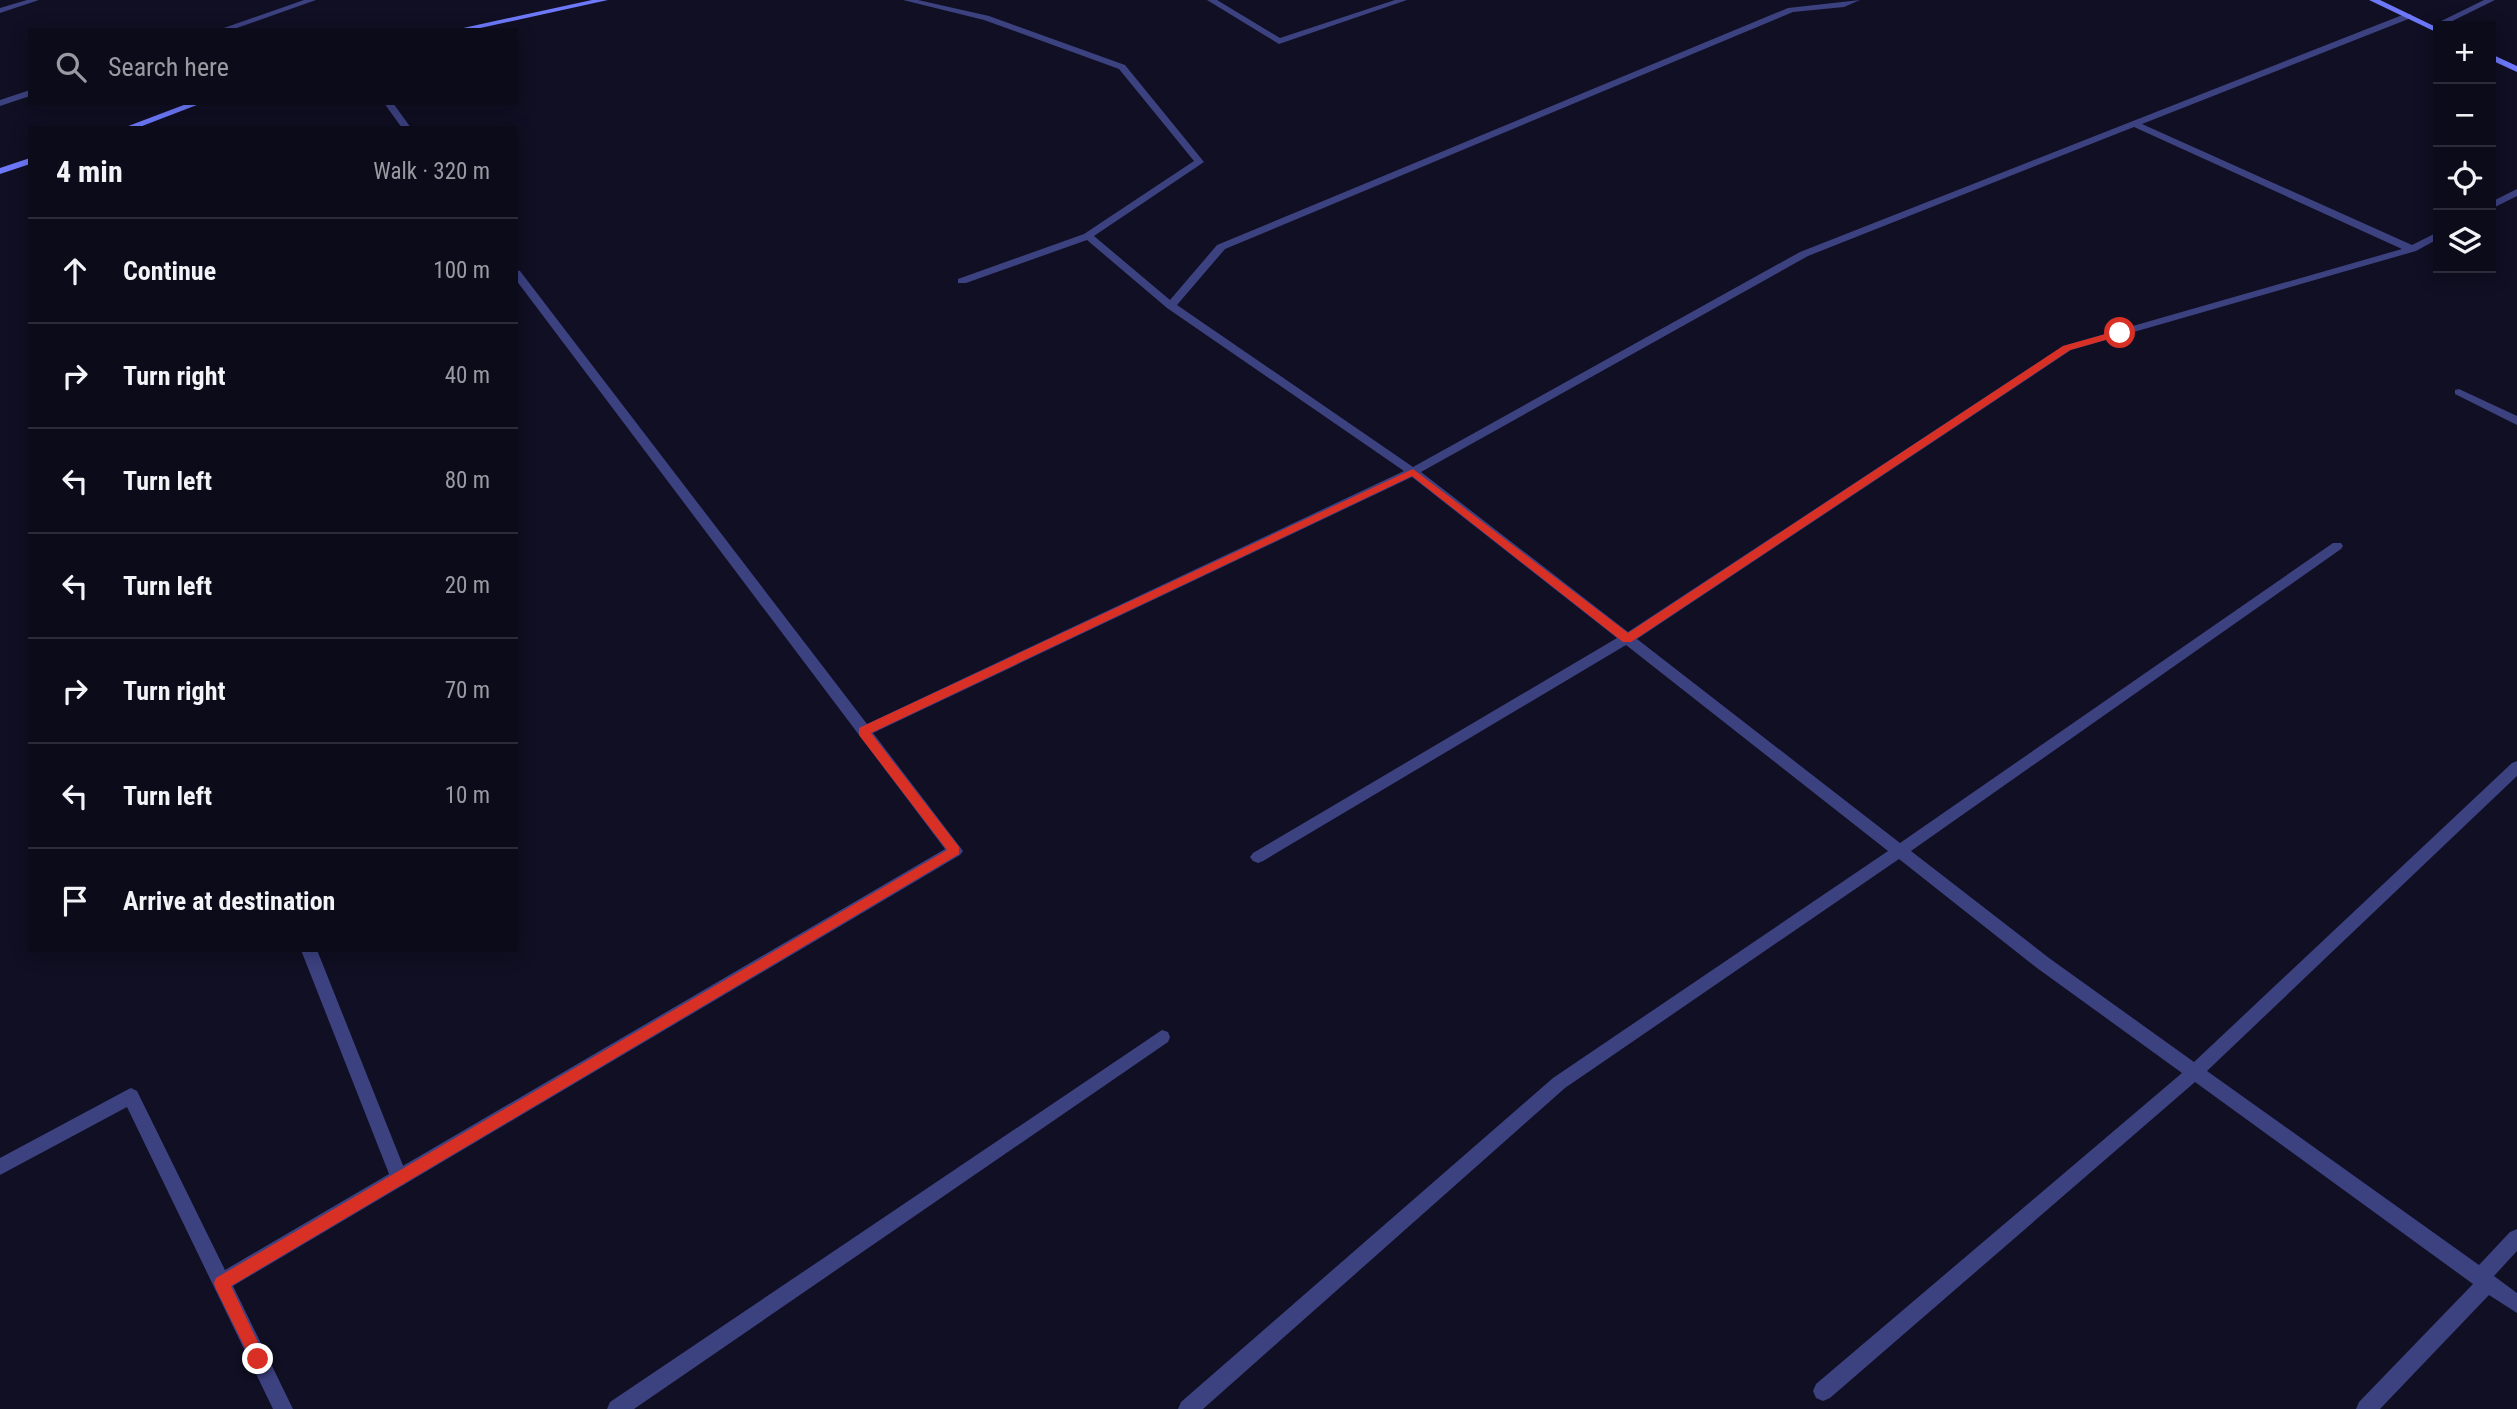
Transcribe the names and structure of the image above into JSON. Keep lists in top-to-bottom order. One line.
{"page":{"map_buttons":["+","−"],"search":"Search here","heading":["4 min","Walk · 320 m"],"list":[["Continue","100 m"],["Turn right","40 m"],["Turn left","80 m"],["Turn left","20 m"],["Turn right","70 m"],["Turn left","10 m"],"Arrive at destination"]}}
